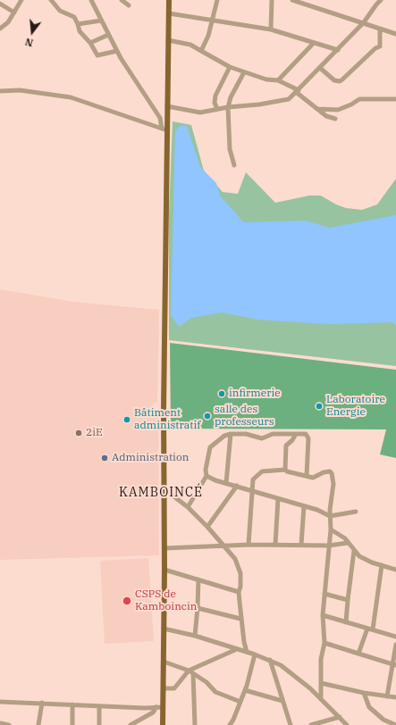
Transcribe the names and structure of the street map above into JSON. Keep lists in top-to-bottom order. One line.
{"districts":["KAMBOINCÉ"],"places":["infirmerie","Laboratoire Energie","salle des professeurs","Bâtiment administratif","2iE","Administration","CSPS de Kamboincin"],"north":"bottom"}
